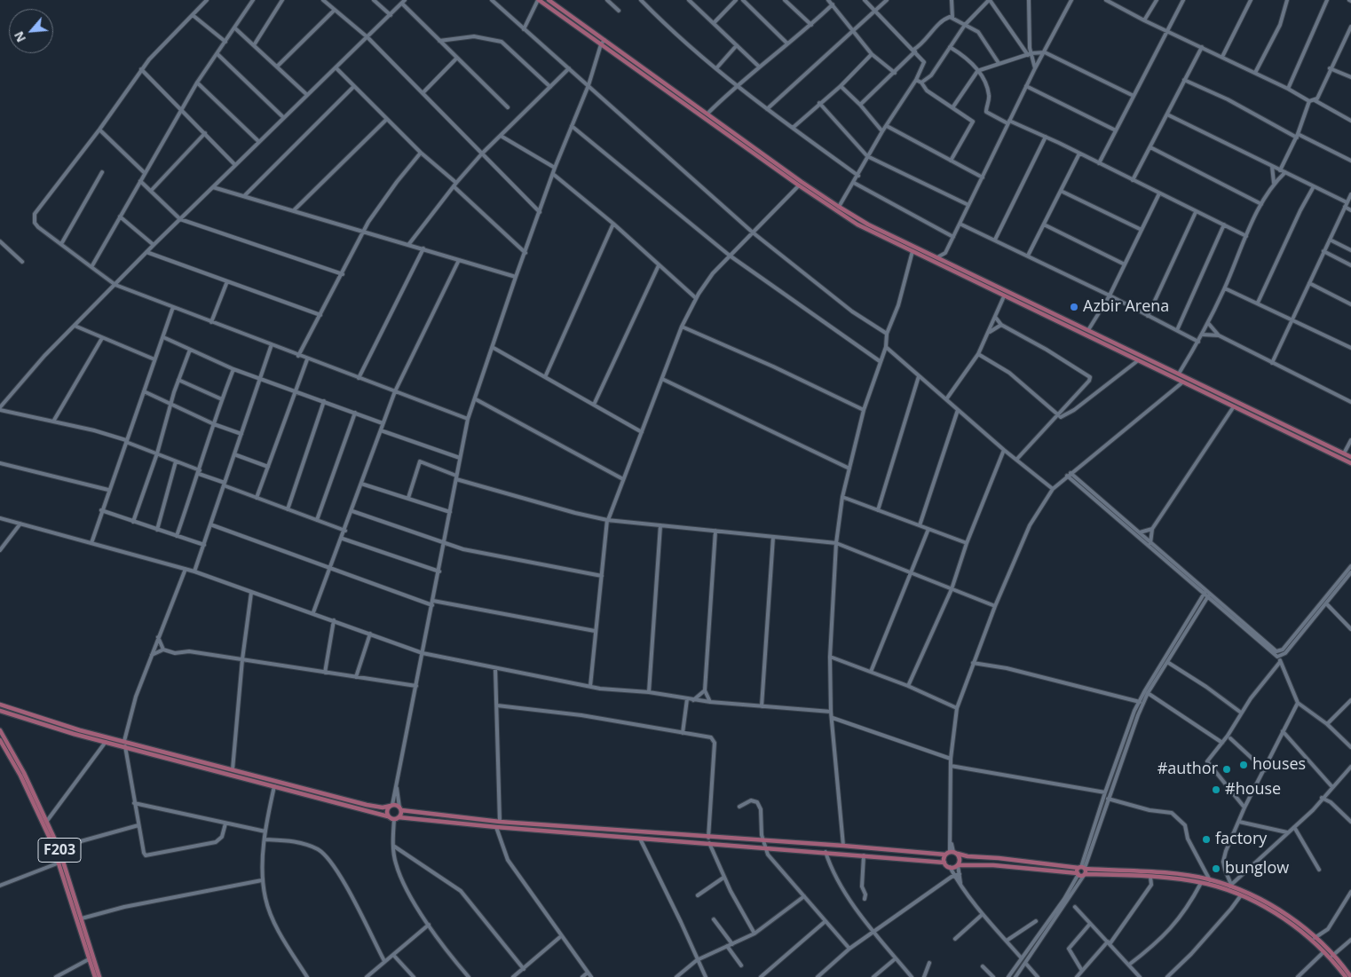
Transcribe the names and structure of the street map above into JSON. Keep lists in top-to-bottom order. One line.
{"streets":{"main road":["F203"]},"places":["Azbir Arena","houses","#author","#house","factory","bunglow"],"north":"bottom left"}
